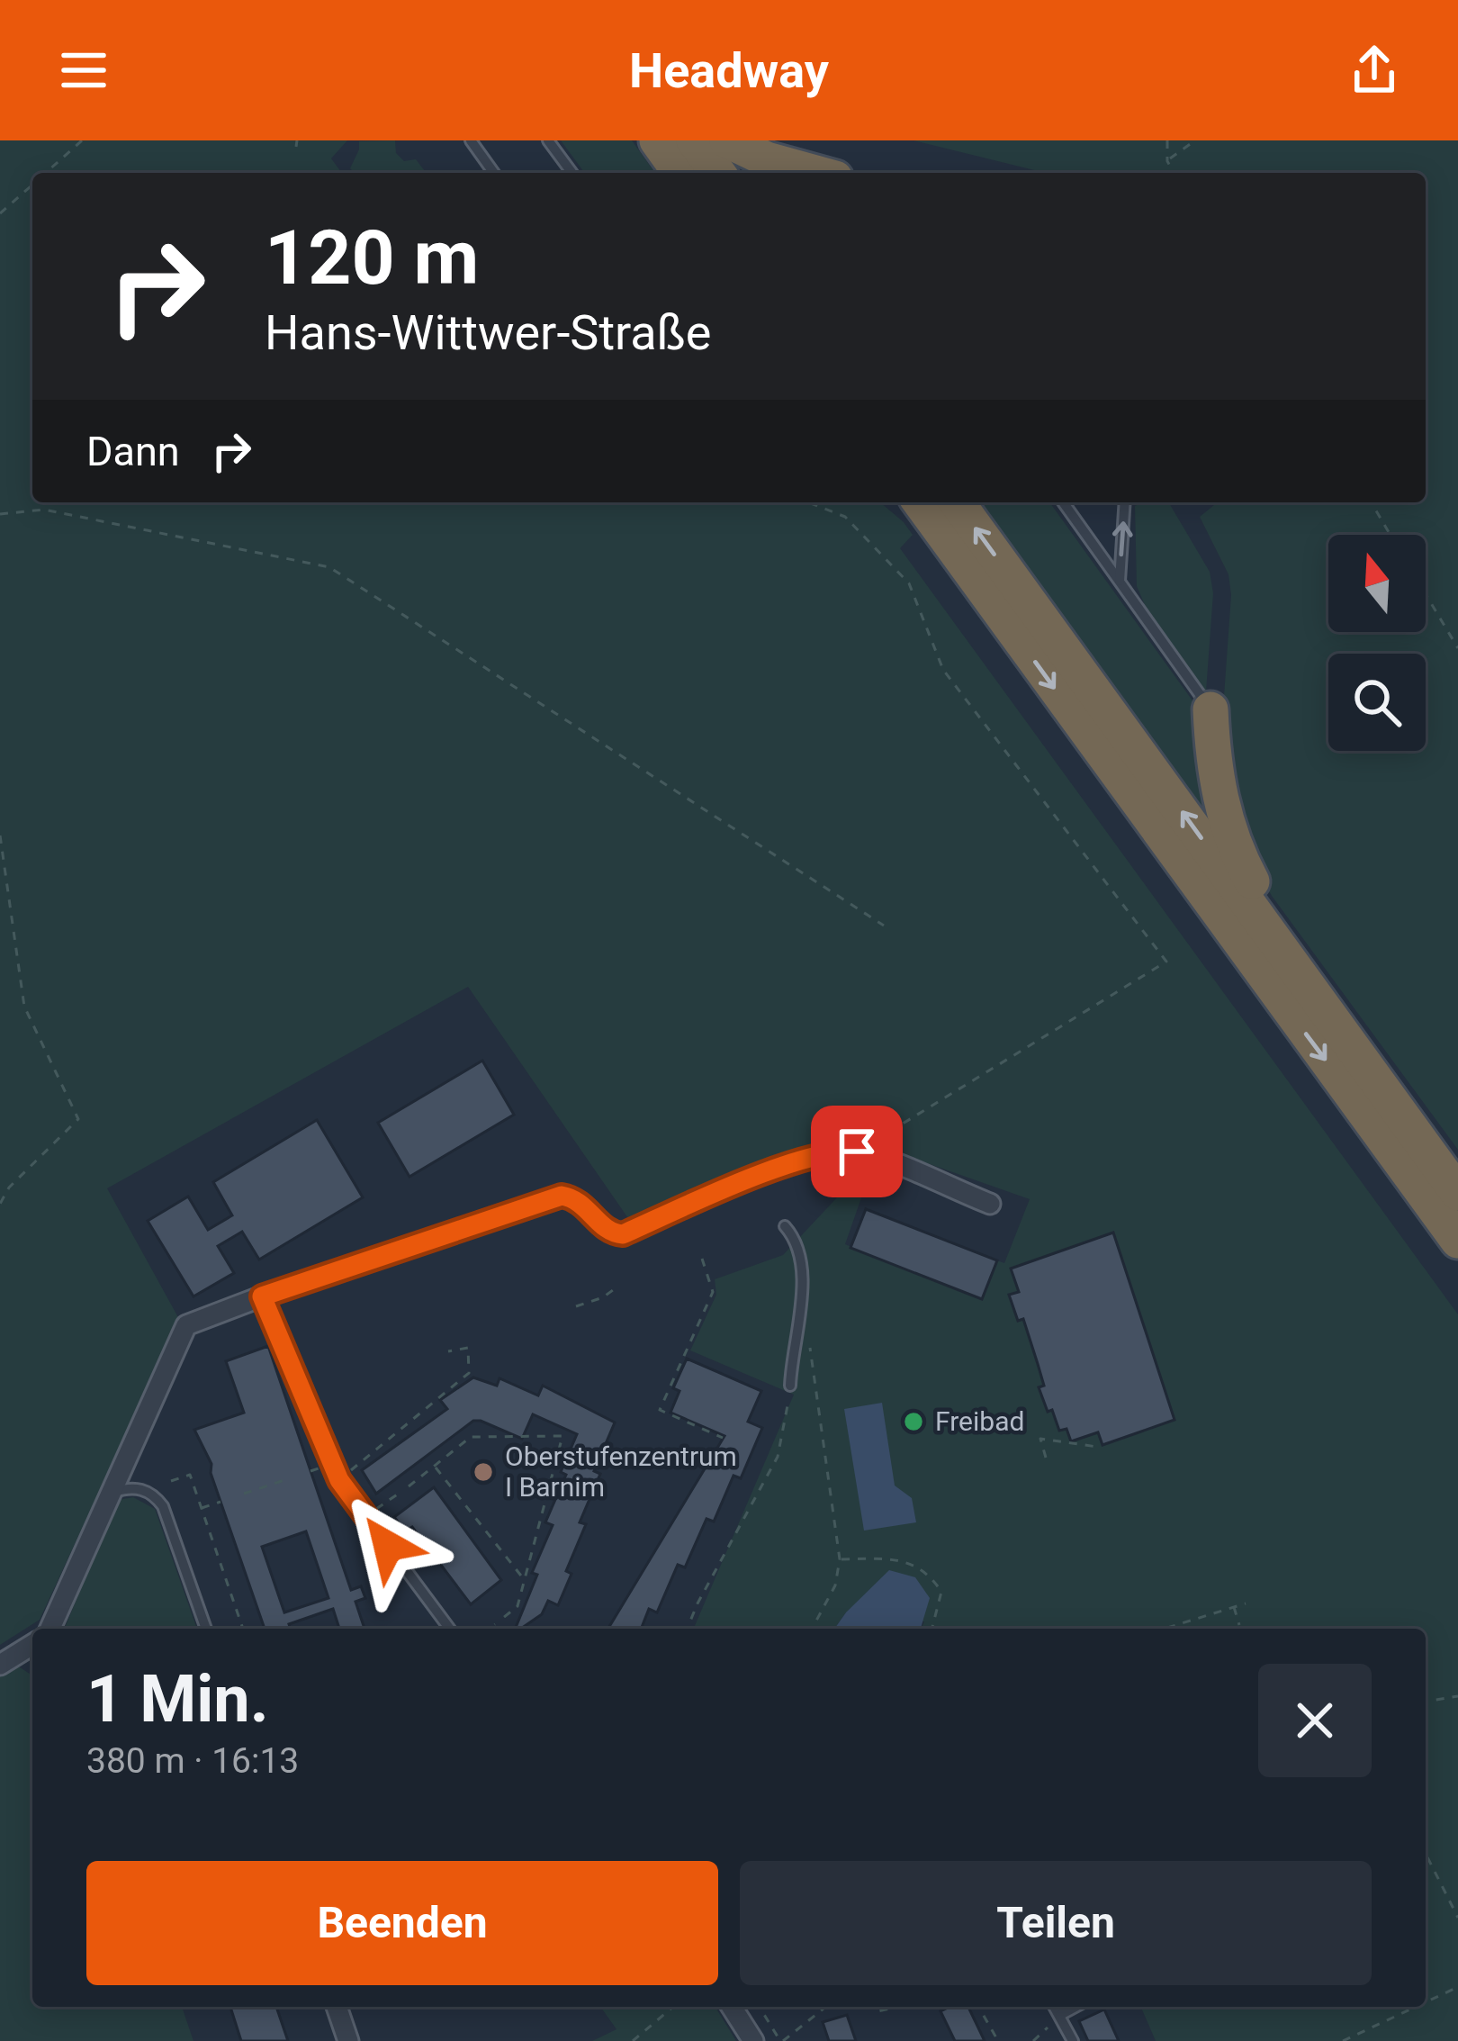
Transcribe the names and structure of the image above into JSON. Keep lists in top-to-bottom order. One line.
{"places":["Freibad","Oberstufenzentrum I Barnim"],"north":"top","page":{"header":"Headway","turn":["120 m","Hans-Wittwer-Straße"],"then":"Dann","heading":["1 Min.","380 m · 16:13"],"buttons":["Beenden","Teilen"]}}
